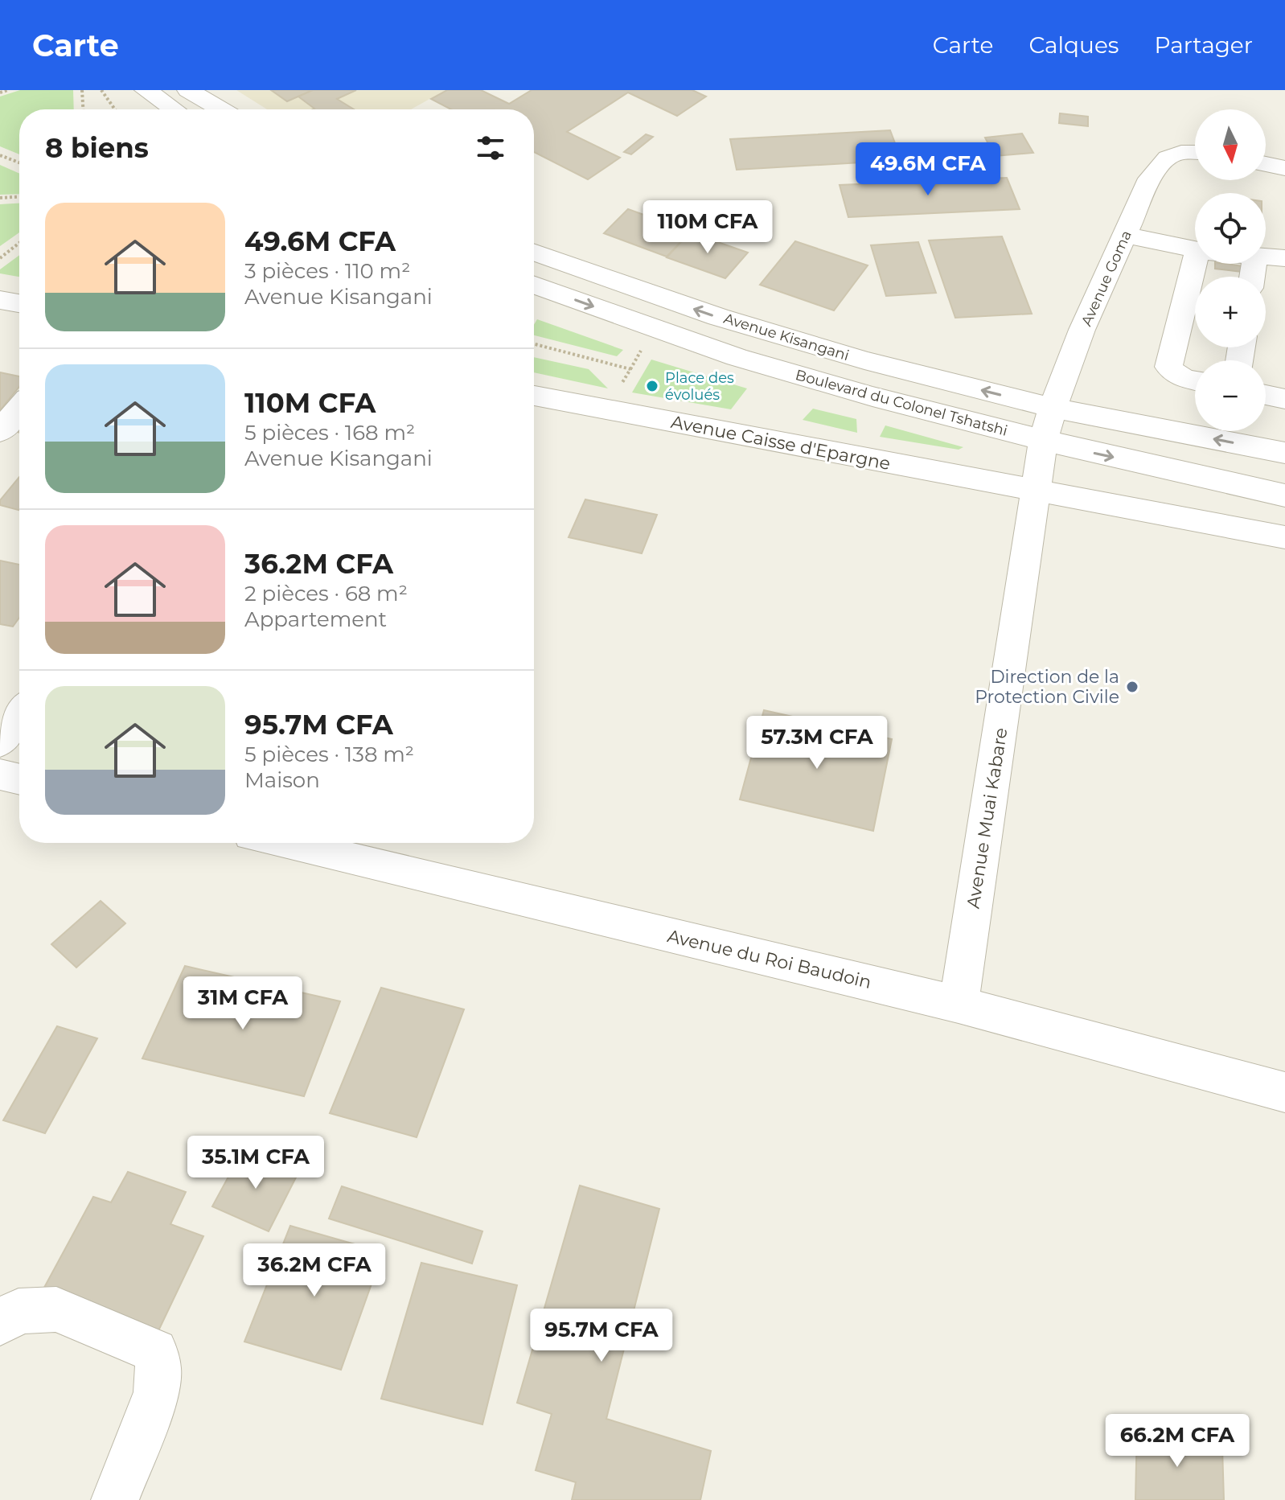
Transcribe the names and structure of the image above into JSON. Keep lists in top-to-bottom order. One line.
{"streets":{"street":["Avenue Goma","Avenue Kisangani","Boulevard du Colonel Tshatshi","Avenue Caisse d'Epargne","Avenue Muai Kabare","Avenue du Roi Baudoin"]},"crossings":[["Avenue Goma","Avenue Kisangani"],["Avenue Goma","Boulevard du Colonel Tshatshi"],["Avenue Goma","Avenue Muai Kabare"],["Boulevard du Colonel Tshatshi","Avenue Muai Kabare"],["Avenue Caisse d'Epargne","Avenue Muai Kabare"],["Avenue Muai Kabare","Avenue du Roi Baudoin"]],"one_way":["Avenue Kisangani"],"places":["Place des évolués","Direction de la Protection Civile"],"north":"bottom","page":{"header":"Carte","nav":["Carte","Calques","Partager"],"map_buttons":["+","−"],"heading":"8 biens","price":["49.6M CFA","110M CFA","57.3M CFA","31M CFA","35.1M CFA","36.2M CFA","95.7M CFA","66.2M CFA"],"list":[{"name":"49.6M CFA","note":"3 pièces · 110 m² · Avenue Kisangani"},{"name":"110M CFA","note":"5 pièces · 168 m² · Avenue Kisangani"},{"name":"36.2M CFA","note":"2 pièces · 68 m² · Appartement"},{"name":"95.7M CFA","note":"5 pièces · 138 m² · Maison"}]}}
